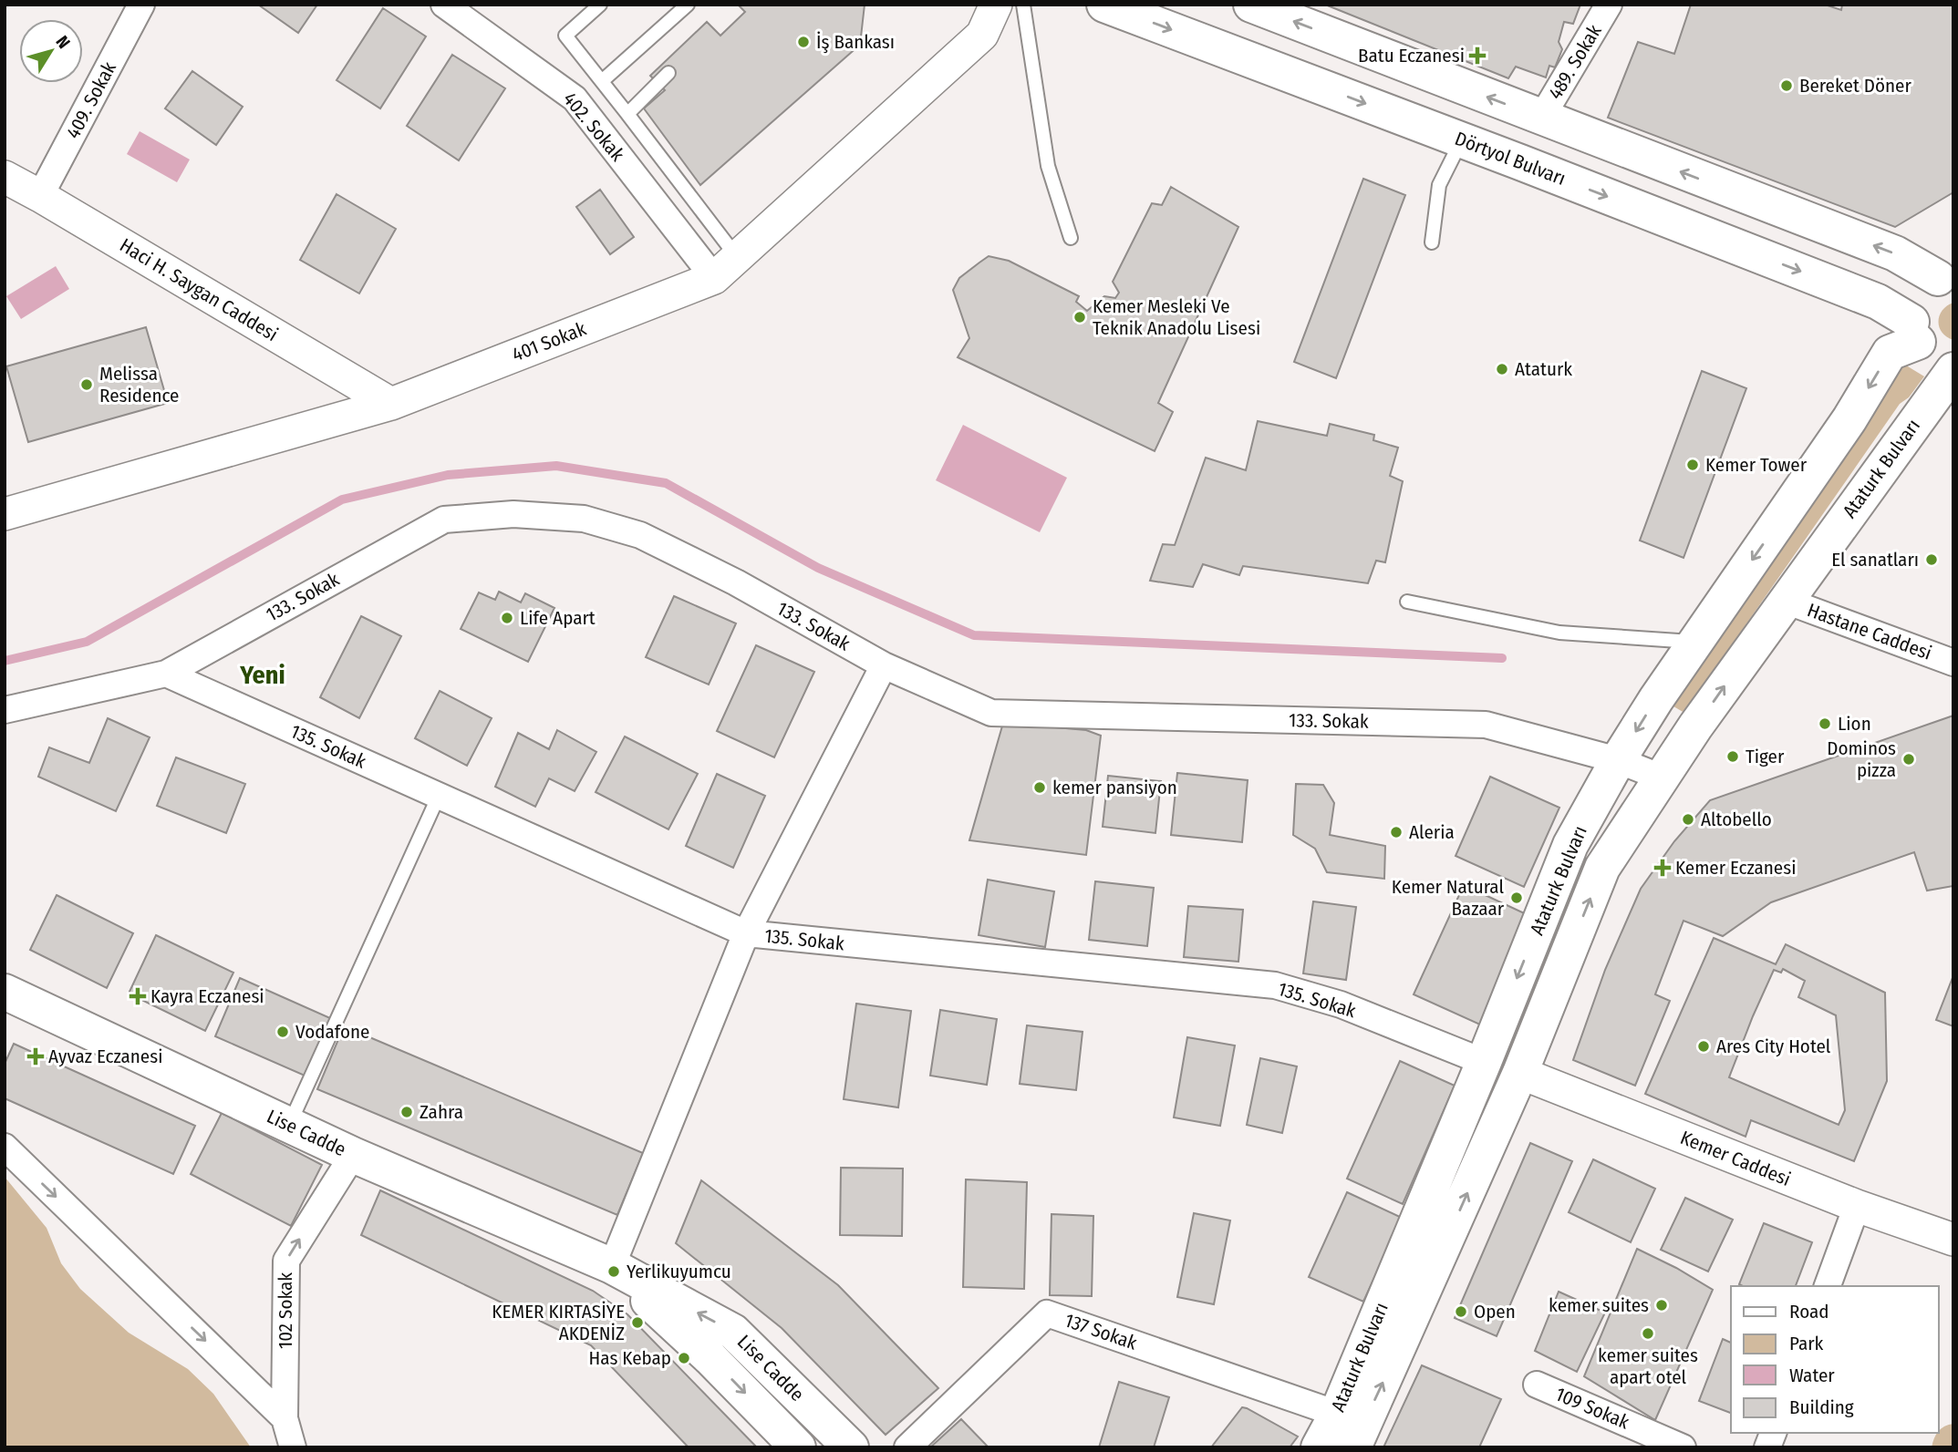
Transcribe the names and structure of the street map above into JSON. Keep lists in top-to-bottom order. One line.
{"streets":{"main road":["Dörtyol Bulvarı","Ataturk Bulvarı","Lise Cadde"],"street":["489. Sokak","409. Sokak","402. Sokak","Haci H. Saygan Caddesi","401 Sokak","133. Sokak","Hastane Caddesi","135. Sokak","Kemer Caddesi","102 Sokak","137 Sokak","109 Sokak"]},"crossings":[["409. Sokak","Haci H. Saygan Caddesi"],["402. Sokak","401 Sokak"],["Dörtyol Bulvarı","Ataturk Bulvarı"],["Haci H. Saygan Caddesi","401 Sokak"],["Ataturk Bulvarı","133. Sokak"],["Ataturk Bulvarı","Hastane Caddesi"],["Ataturk Bulvarı","135. Sokak"],["Ataturk Bulvarı","Kemer Caddesi"],["Ataturk Bulvarı","137 Sokak"],["133. Sokak","135. Sokak"],["Lise Cadde","102 Sokak"]],"one_way":["102 Sokak"],"districts":["Yeni"],"places":{"other":["İş Bankası","Bereket Döner","Kemer Mesleki Ve Teknik Anadolu Lisesi","Ataturk","Melissa Residence","Kemer Tower","El sanatları","Life Apart","Lion","Tiger","Dominos pizza","kemer pansiyon","Altobello","Aleria","Kemer Natural Bazaar","Vodafone","Ares City Hotel","Zahra","Yerlikuyumcu","kemer suites","Open","KEMER KIRTASİYE AKDENİZ","kemer suites apart otel","Has Kebap"],"health":["Batu Eczanesi","Kemer Eczanesi","Kayra Eczanesi","Ayvaz Eczanesi"]},"legend":["Road","Park","Water","Building"],"north":"top right"}
